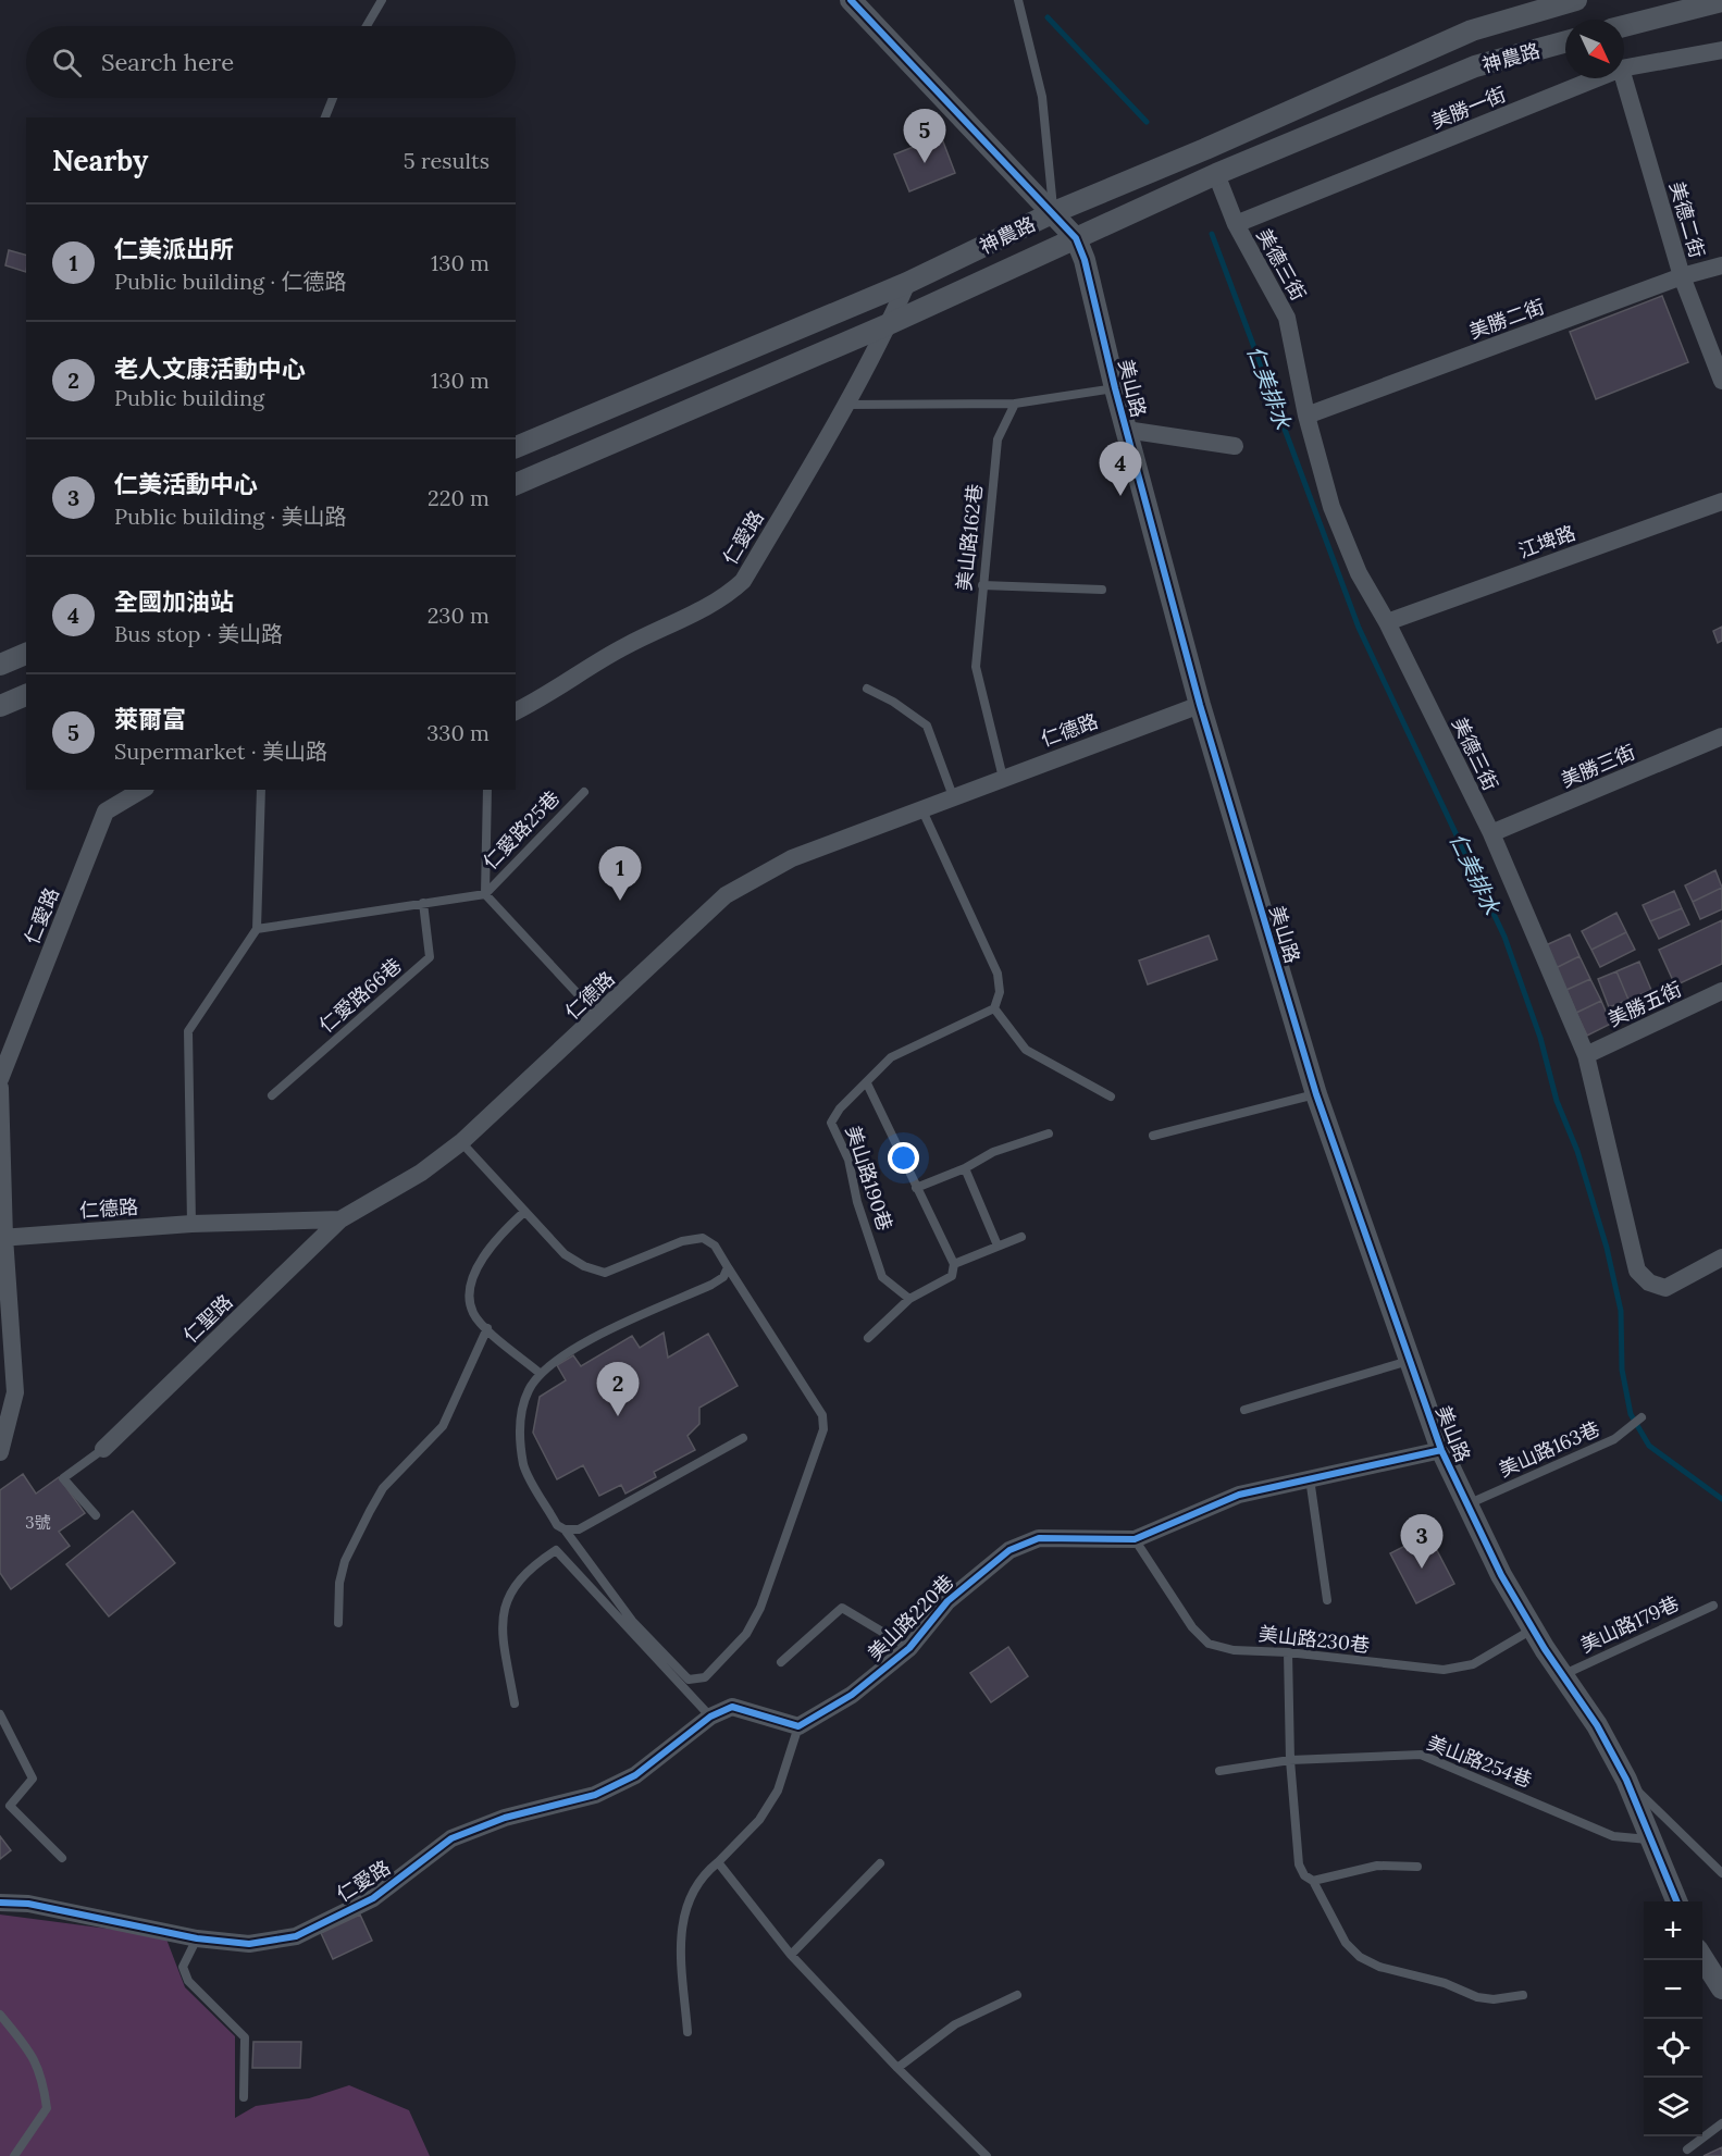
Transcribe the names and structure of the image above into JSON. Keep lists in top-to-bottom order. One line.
{"streets":{"street":["神農路","美勝一街","美德二街","美德三街","美勝二街","美山路","仁愛路","江埤路","仁德路","美勝三街","美勝五街","仁聖路","美山路220巷"],"lane":["美山路162巷","仁愛路25巷","仁愛路66巷","美山路190巷","美山路163巷","美山路179巷","美山路230巷","美山路254巷"]},"crossings":[["神農路","美德三街"],["神農路","美山路"],["神農路","仁愛路"],["美勝一街","美德三街"],["美德二街","美勝二街"],["美德三街","美勝二街"],["美德三街","江埤路"],["美德三街","美勝三街"],["美德三街","美勝五街"],["美山路","仁德路"],["美山路","美山路163巷"],["美山路","美山路220巷"],["美山路","美山路179巷"],["美山路","美山路230巷"],["美山路","美山路254巷"],["美山路162巷","仁德路"],["仁德路","仁聖路"],["美山路220巷","美山路230巷"]],"water":["仁美排水"],"house_numbers":["3號"],"north":"bottom right","page":{"search":"Search here","pins":["5","4","1","2","3"],"heading":["Nearby","5 results"],"list":[{"mark":"1","name":"仁美派出所","note":"Public building · 仁德路","value":"130 m"},{"mark":"2","name":"老人文康活動中心","note":"Public building","value":"130 m"},{"mark":"3","name":"仁美活動中心","note":"Public building · 美山路","value":"220 m"},{"mark":"4","name":"全國加油站","note":"Bus stop · 美山路","value":"230 m"},{"mark":"5","name":"萊爾富","note":"Supermarket · 美山路","value":"330 m"}],"map_buttons":["+","−"]}}
